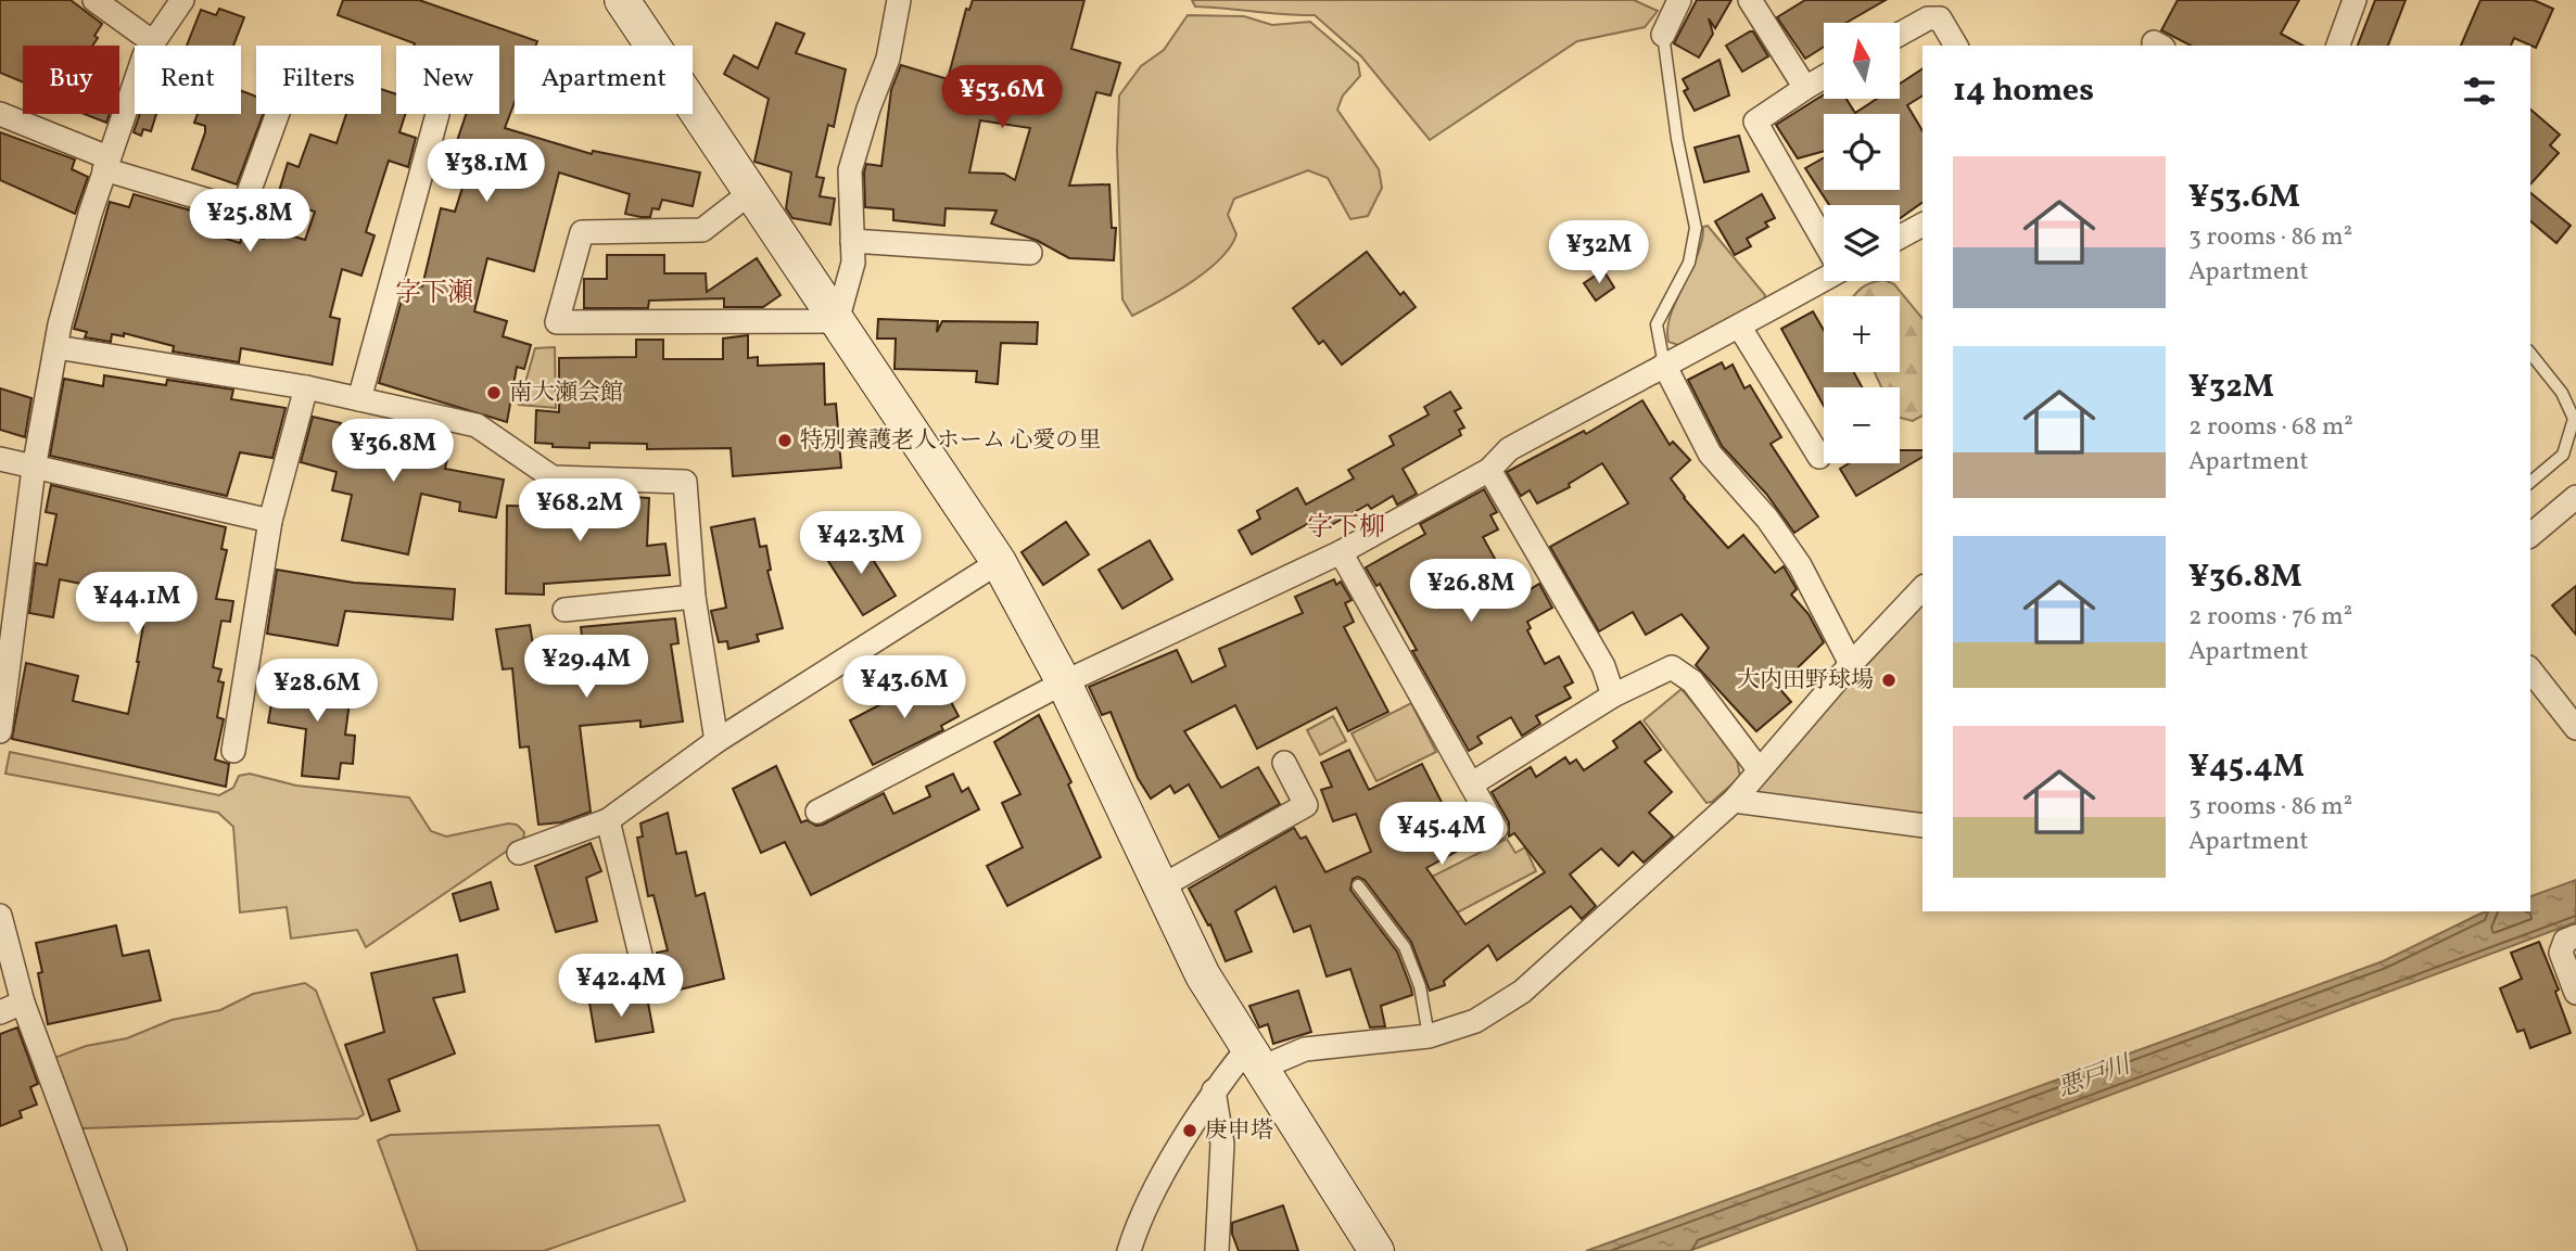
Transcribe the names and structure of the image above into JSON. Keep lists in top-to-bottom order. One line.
{"districts":["字下瀬","字下柳"],"water":["悪戸川"],"places":["南大瀬会館","特別養護老人ホーム 心愛の里","大内田野球場","庚申塔"],"north":"top","page":{"map_buttons":["+","−"],"chip":["Buy","Rent","Filters","New","Apartment"],"heading":"14 homes","price":["¥53.6M","¥38.1M","¥25.8M","¥32M","¥36.8M","¥68.2M","¥42.3M","¥26.8M","¥44.1M","¥29.4M","¥43.6M","¥28.6M","¥45.4M","¥42.4M"],"list":[{"name":"¥53.6M","note":"3 rooms · 86 m² · Apartment"},{"name":"¥32M","note":"2 rooms · 68 m² · Apartment"},{"name":"¥36.8M","note":"2 rooms · 76 m² · Apartment"},{"name":"¥45.4M","note":"3 rooms · 86 m² · Apartment"}]}}
